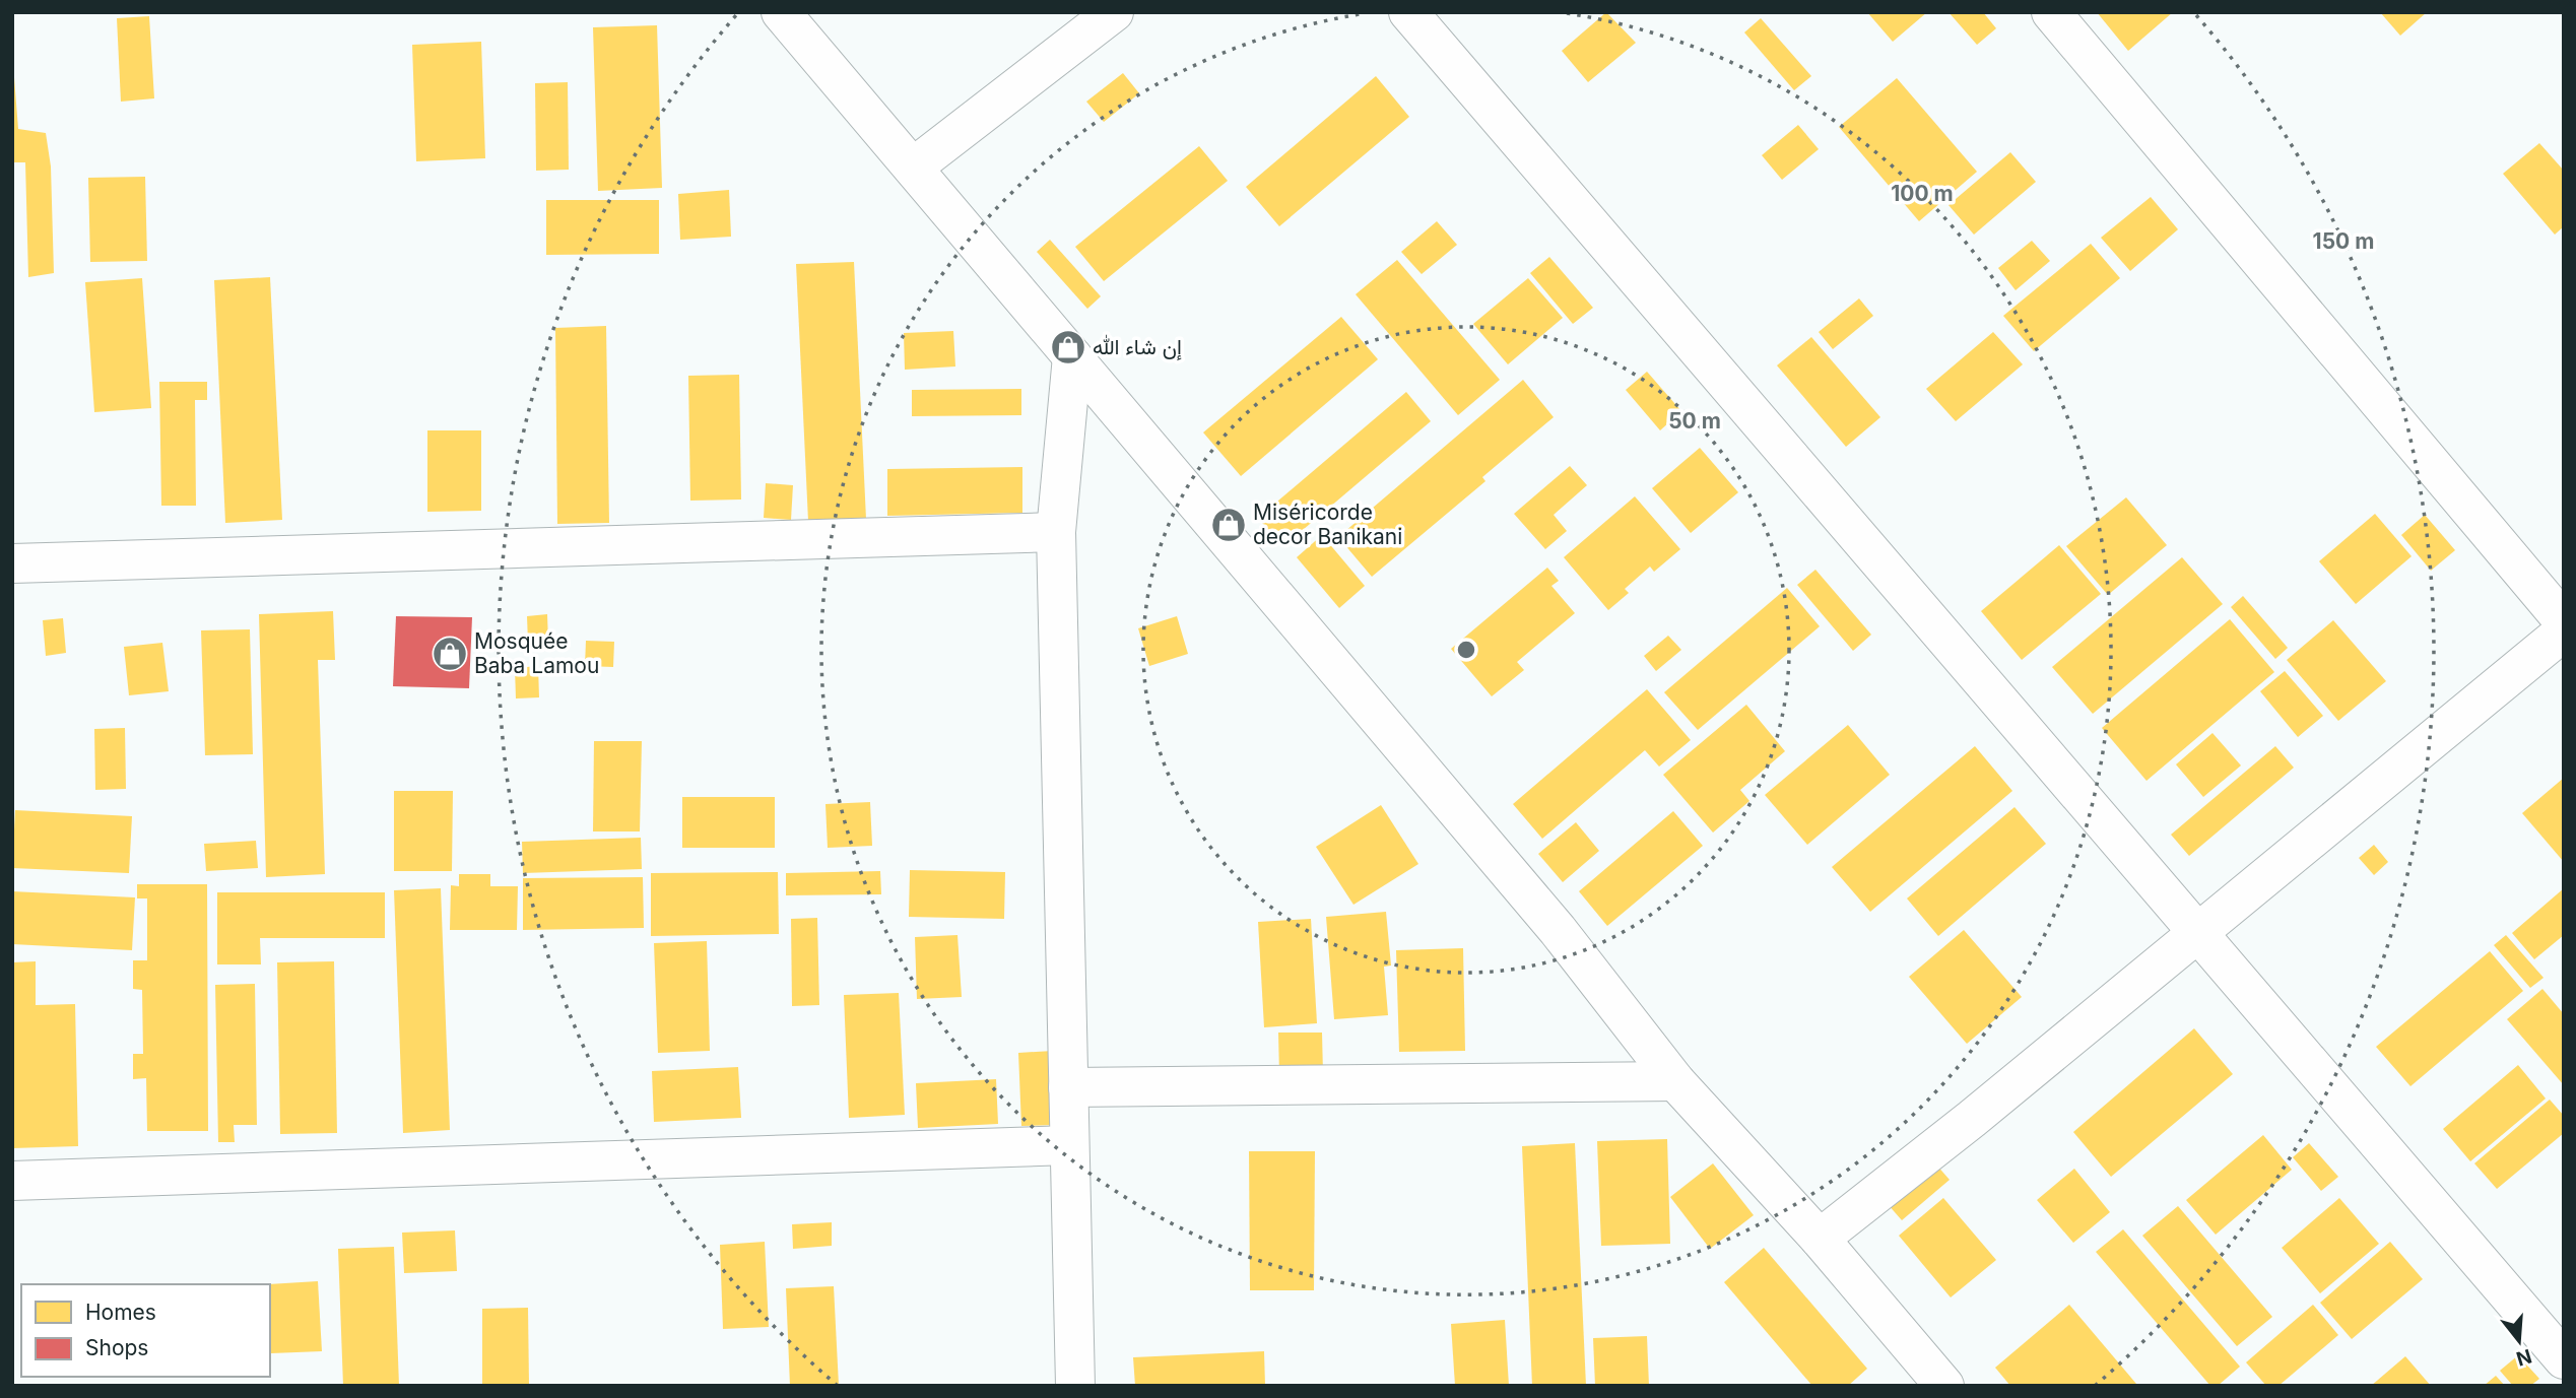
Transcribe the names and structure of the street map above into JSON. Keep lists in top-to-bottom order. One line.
{"places":{"shop":["إن شاء الله","Miséricorde decor Banikani","Mosquée Baba Lamou"]},"legend":["Homes","Shops"],"north":"bottom","rings":["100 m","150 m","50 m"]}
